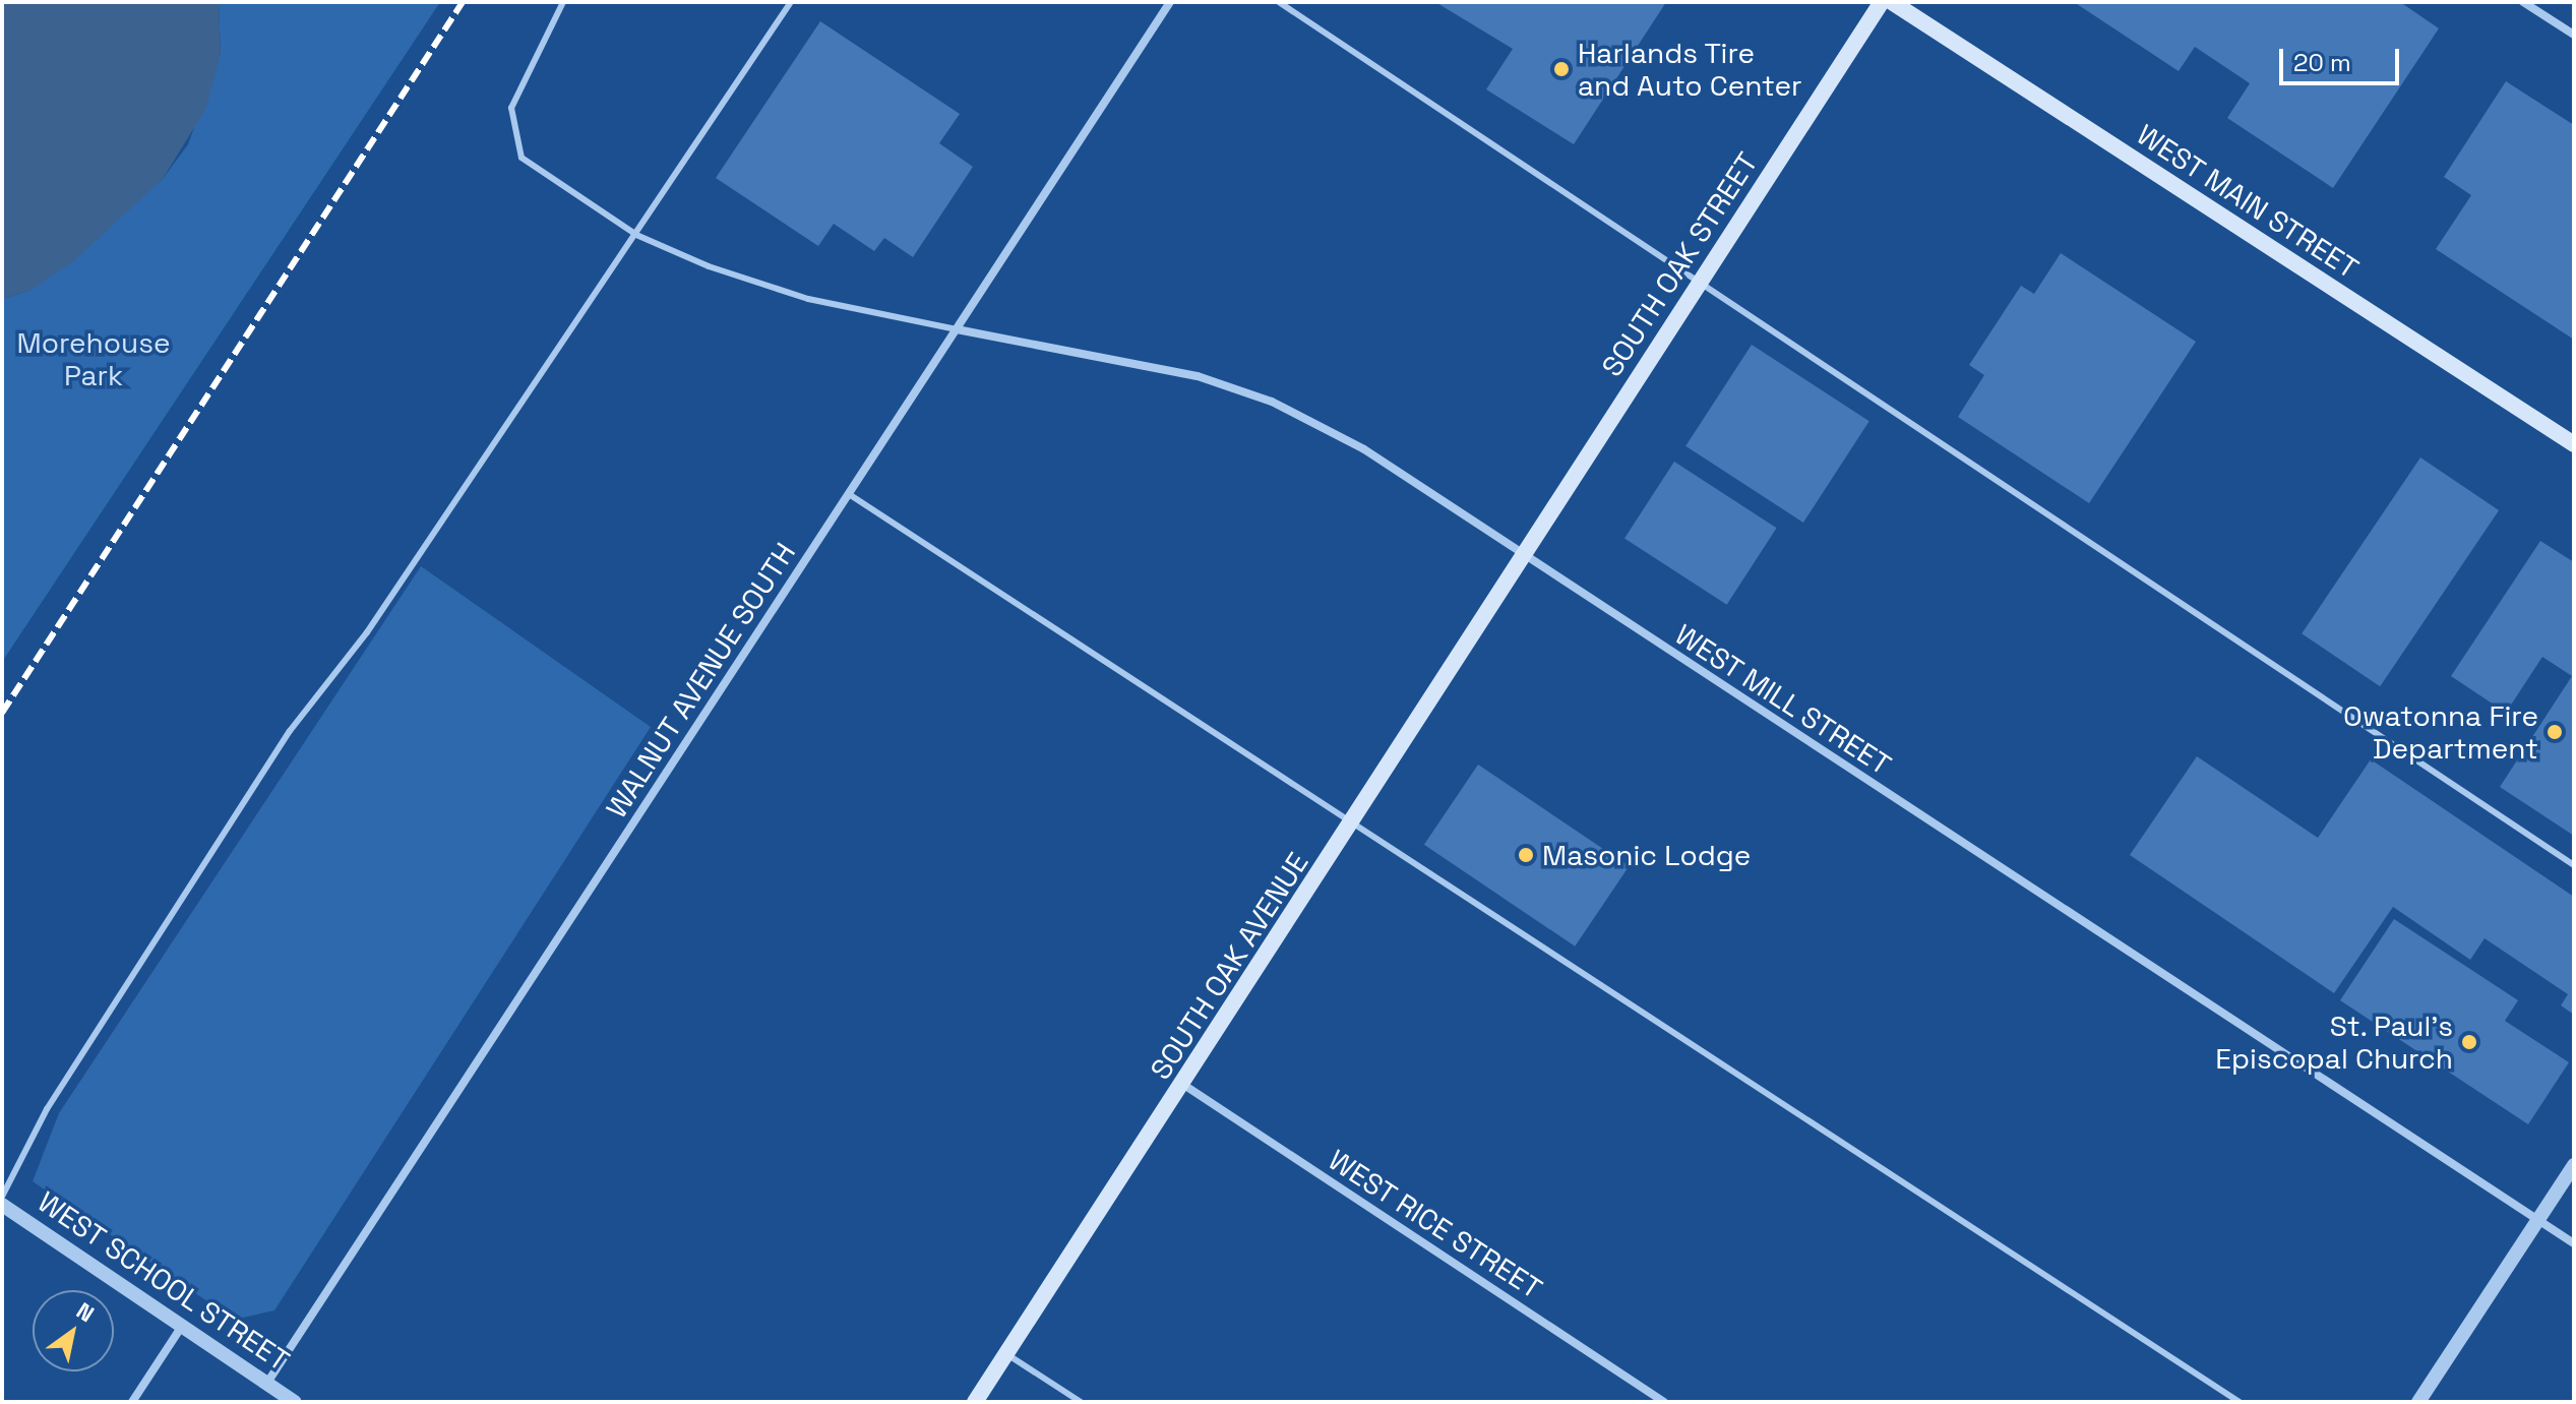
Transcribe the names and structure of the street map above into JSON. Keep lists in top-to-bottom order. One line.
{"streets":{"main road":["WEST MAIN STREET","SOUTH OAK STREET","SOUTH OAK AVENUE"],"street":["WALNUT AVENUE SOUTH","WEST MILL STREET","WEST RICE STREET","WEST SCHOOL STREET"]},"crossings":[["SOUTH OAK STREET","WEST MILL STREET"],["SOUTH OAK STREET","SOUTH OAK AVENUE"],["WALNUT AVENUE SOUTH","WEST MILL STREET"],["WALNUT AVENUE SOUTH","WEST SCHOOL STREET"],["WEST MILL STREET","SOUTH OAK AVENUE"],["SOUTH OAK AVENUE","WEST RICE STREET"]],"parks":["Morehouse Park"],"places":["Harlands Tire and Auto Center","Owatonna Fire Department","Masonic Lodge","St. Paul's Episcopal Church"],"scale_bar":"20 m","north":"top right"}
